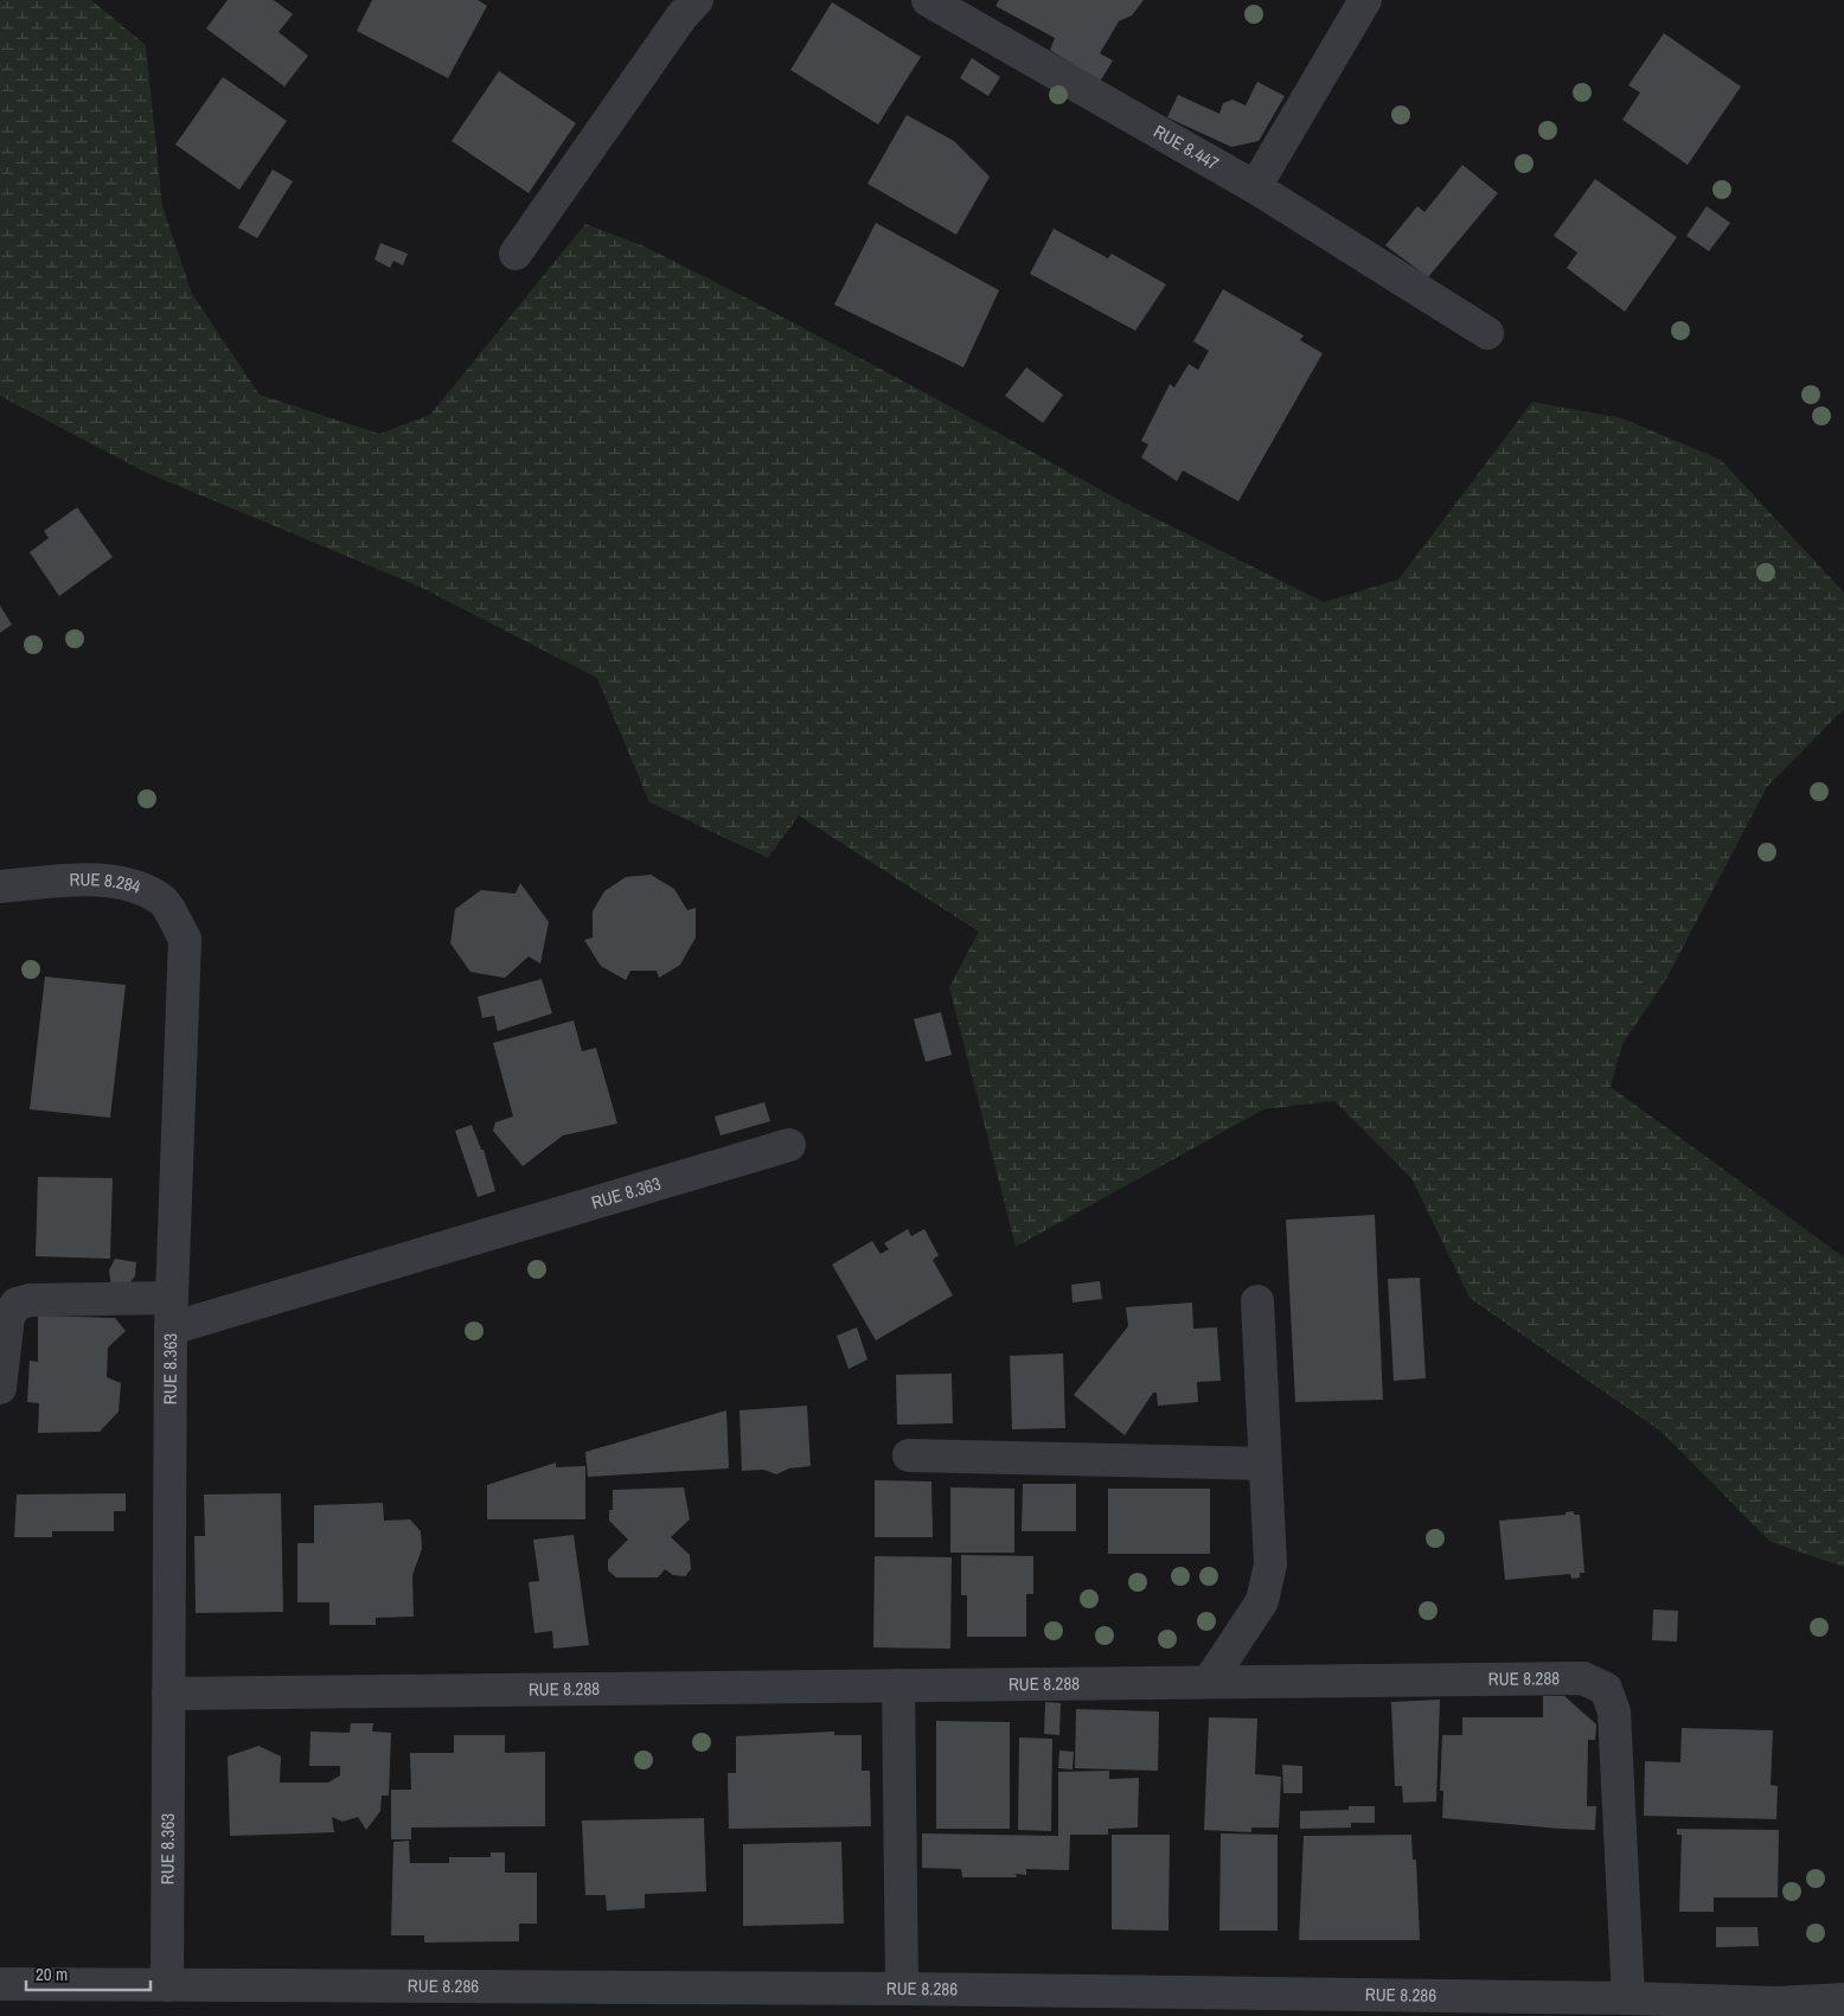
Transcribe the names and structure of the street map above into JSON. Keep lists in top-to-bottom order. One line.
{"streets":{"street":["RUE 8.447","RUE 8.284","RUE 8.363","RUE 8.288","RUE 8.286"]},"crossings":[["RUE 8.284","RUE 8.363"],["RUE 8.363","RUE 8.288"],["RUE 8.363","RUE 8.286"],["RUE 8.288","RUE 8.286"]],"scale_bar":"20 m"}
